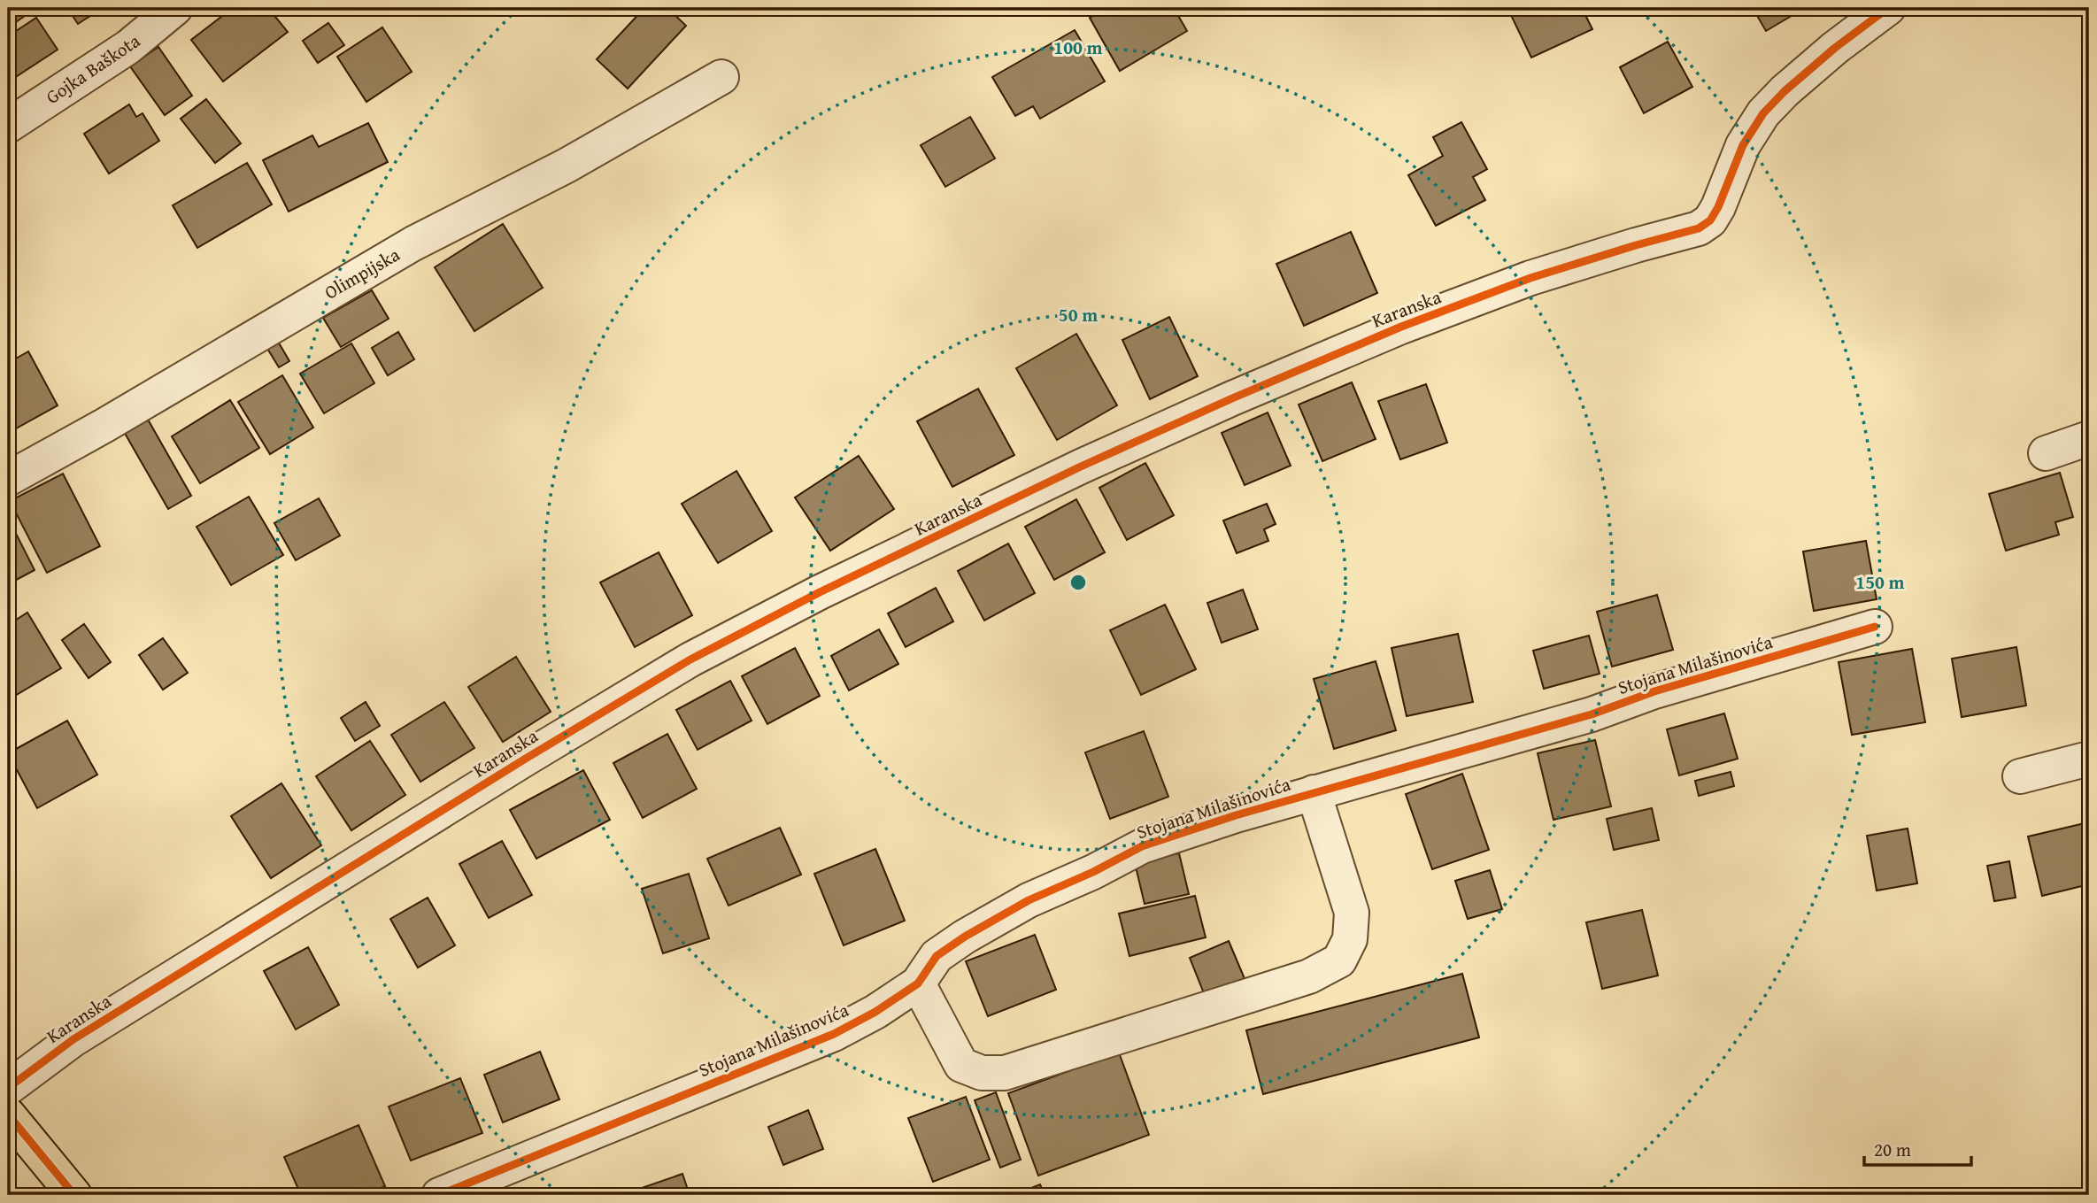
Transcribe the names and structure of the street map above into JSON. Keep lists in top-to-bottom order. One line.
{"streets":{"street":["Gojka Baškota","Olimpijska","Karanska","Stojana Milašinovića"]},"scale_bar":"20 m","rings":["100 m","50 m","150 m"]}
